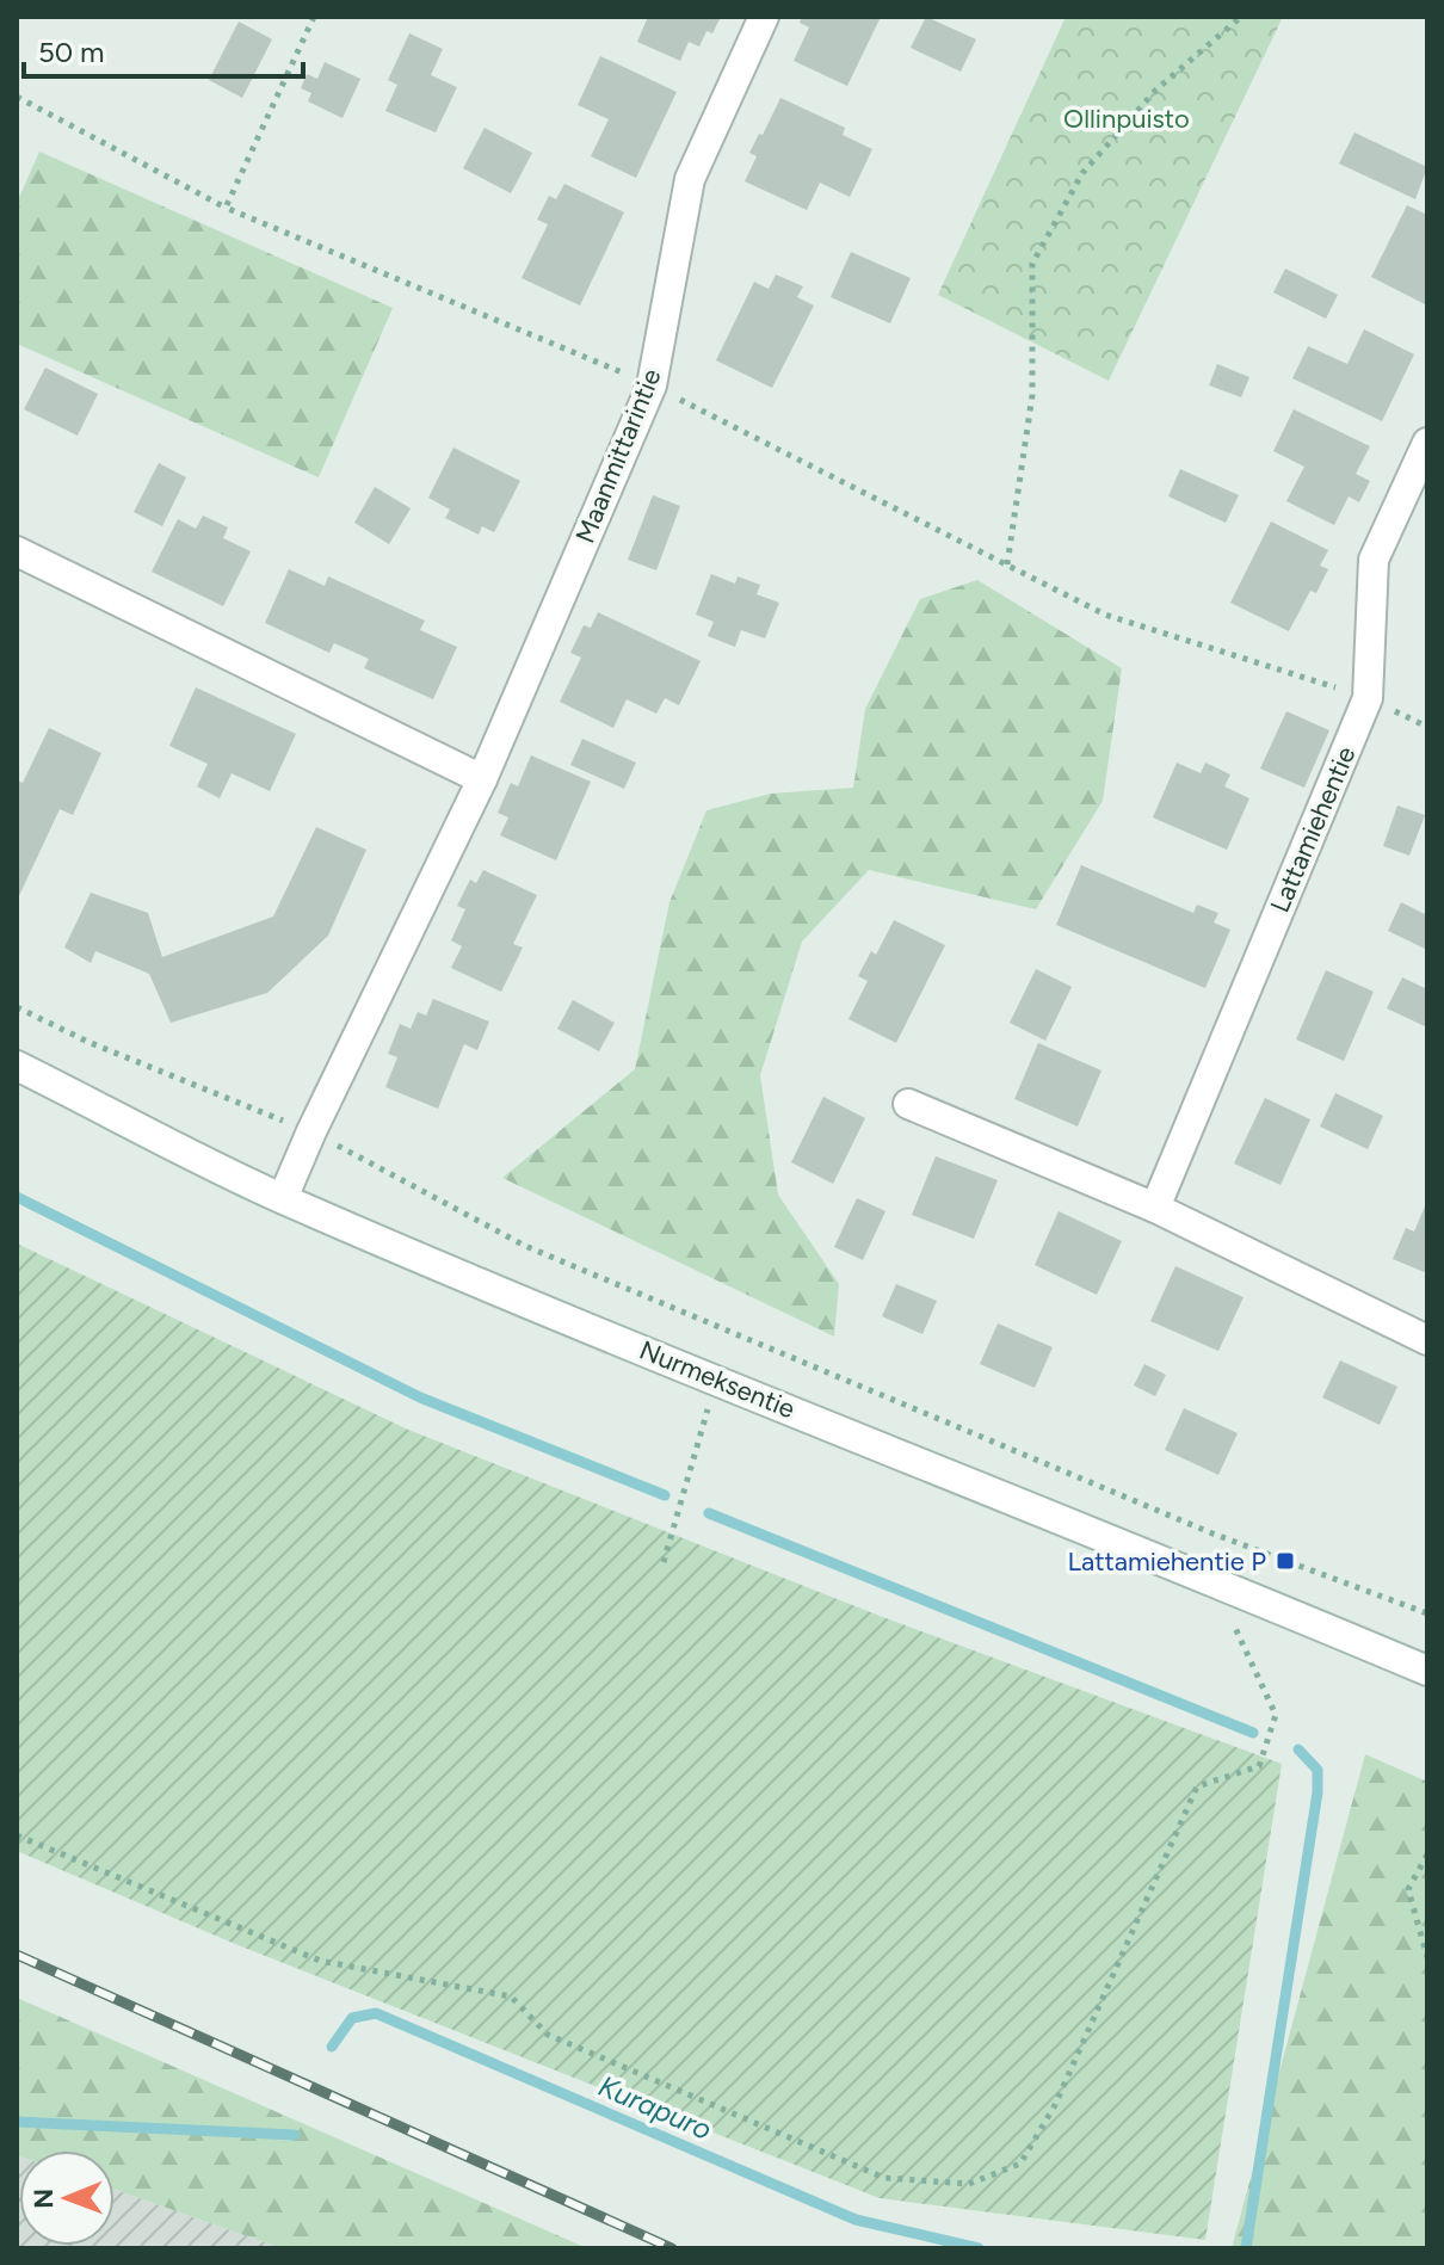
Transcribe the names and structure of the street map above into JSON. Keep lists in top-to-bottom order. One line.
{"streets":{"street":["Maanmittarintie","Lattamiehentie","Nurmeksentie"]},"crossings":[["Maanmittarintie","Nurmeksentie"]],"water":["Kurapuro"],"parks":["Ollinpuisto"],"places":{"transit":["Lattamiehentie P"]},"scale_bar":"50 m","north":"left"}
